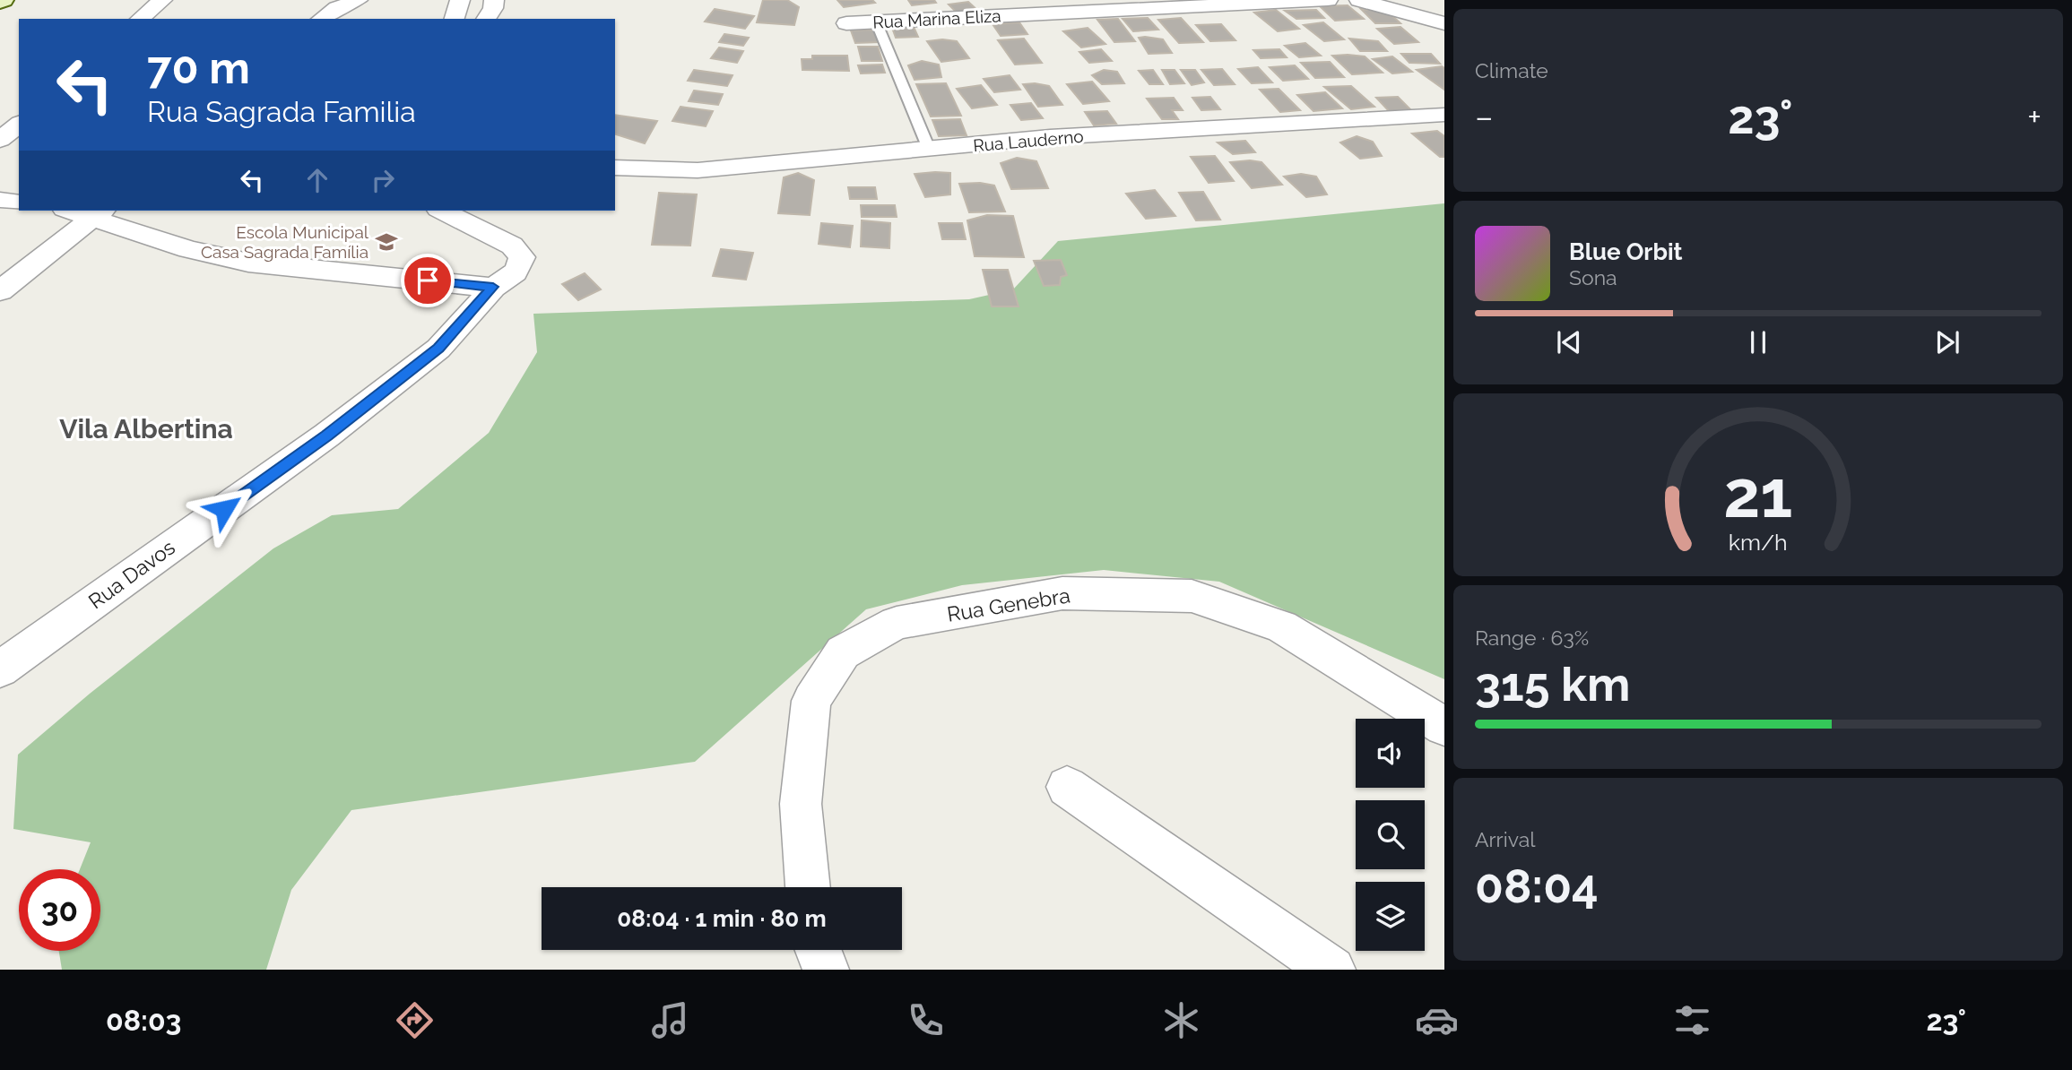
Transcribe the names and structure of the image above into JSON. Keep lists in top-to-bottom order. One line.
{"streets":{"street":["Rua Marina Eliza","Rua Lauderno","Rua Davos","Rua Genebra"]},"districts":["Vila Albertina"],"places":{"school or university":["Escola Municipal Casa Sagrada Família"]},"page":{"tile":["Climate",["Range · 63%","315 km"],["Arrival","08:04"]],"turn":["70 m","Rua Sagrada Familia"],"heat":["−","23°","+"],"song":["Blue Orbit","Sona"],"limit":"30","trip":"08:04 · 1 min · 80 m","tabs":["08:03","23°"],"gauge":["21","km/h"]}}
